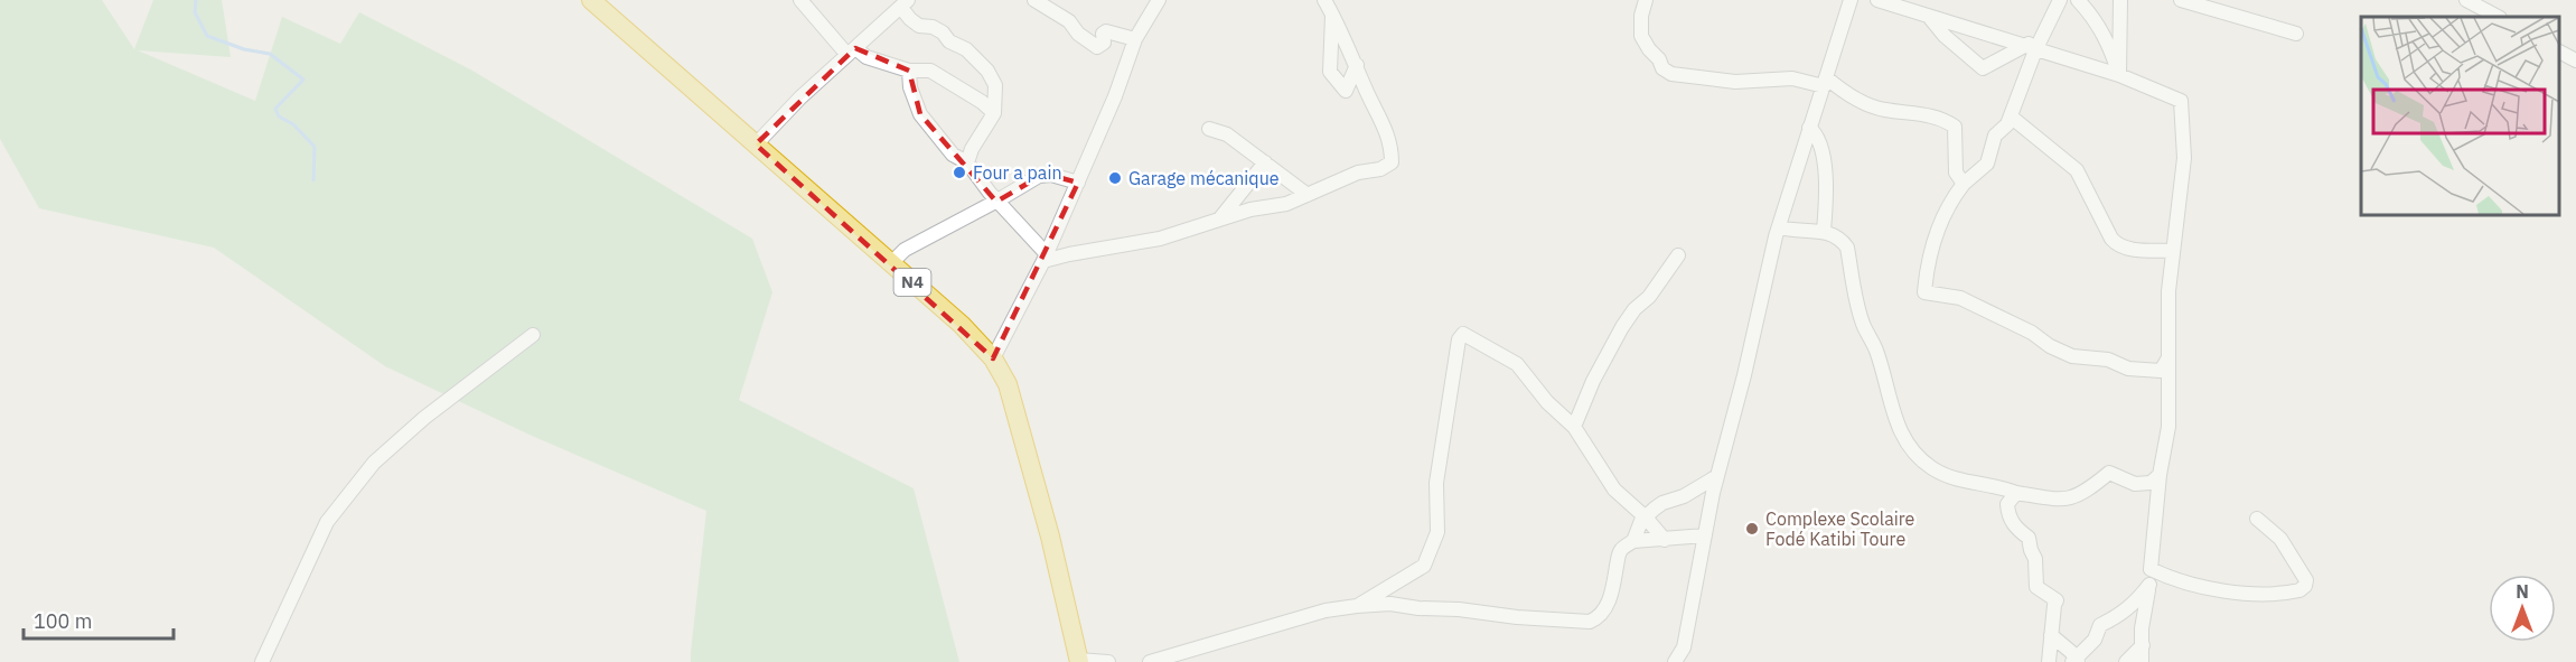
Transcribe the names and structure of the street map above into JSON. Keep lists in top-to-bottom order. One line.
{"streets":{"highway":["N4"]},"places":["Four a pain","Garage mécanique","Complexe Scolaire Fodé Katibi Toure"],"scale_bar":"100 m","north":"top"}
